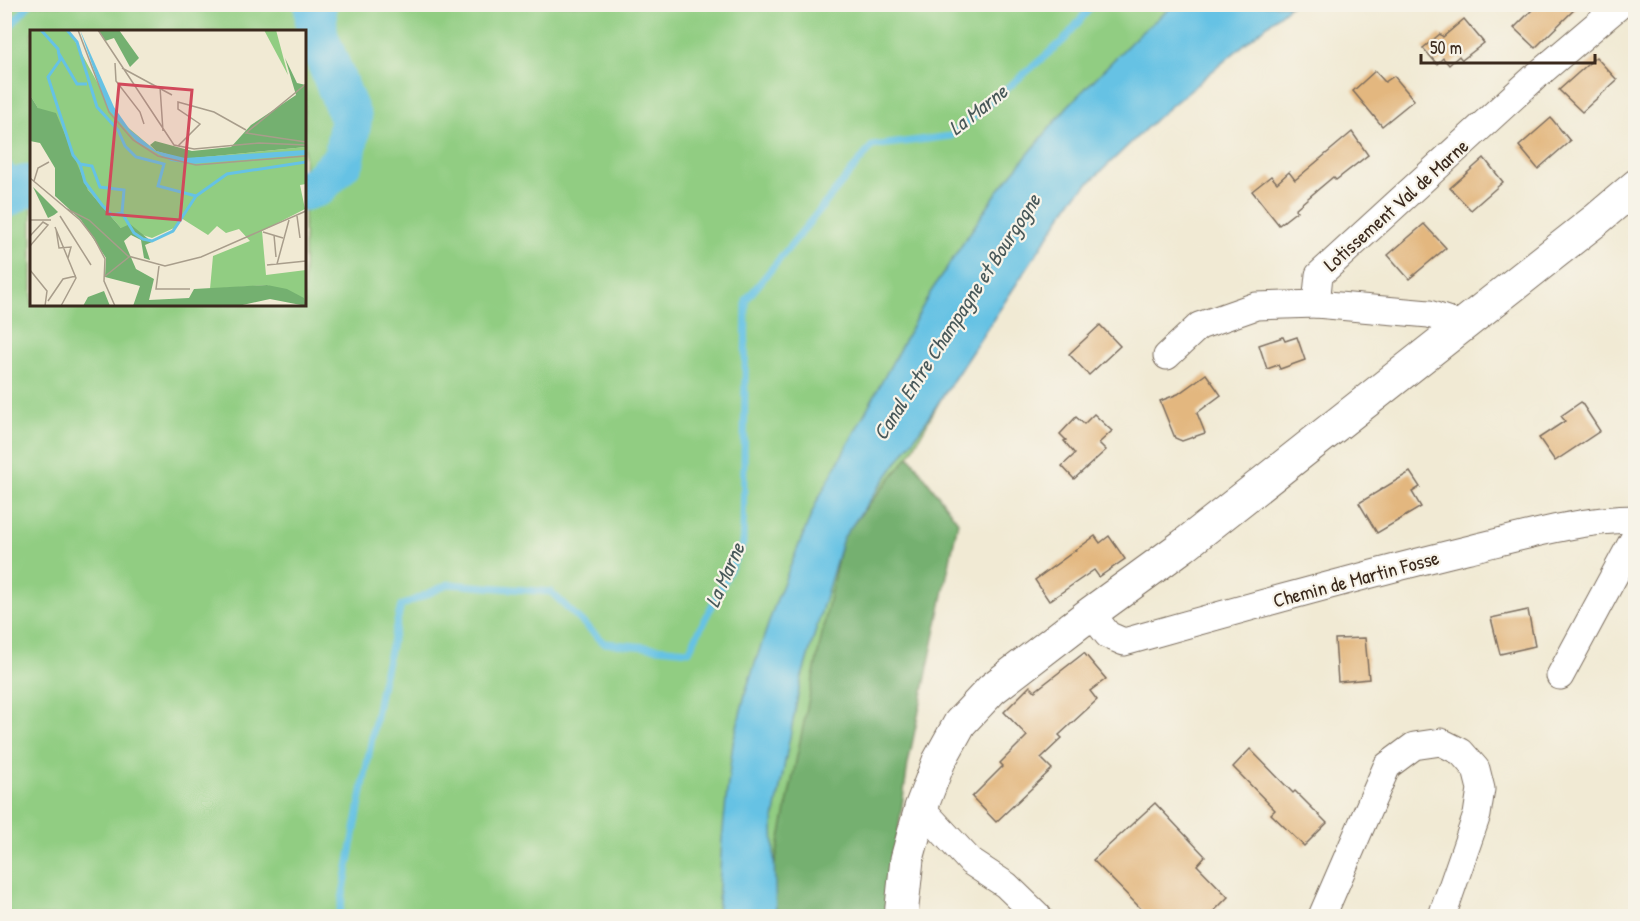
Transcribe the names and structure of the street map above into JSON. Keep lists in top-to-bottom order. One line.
{"streets":{"street":["Lotissement Val de Marne","Chemin de Martin Fosse"]},"water":["La Marne","Canal Entre Champagne et Bourgogne"],"scale_bar":"50 m"}
